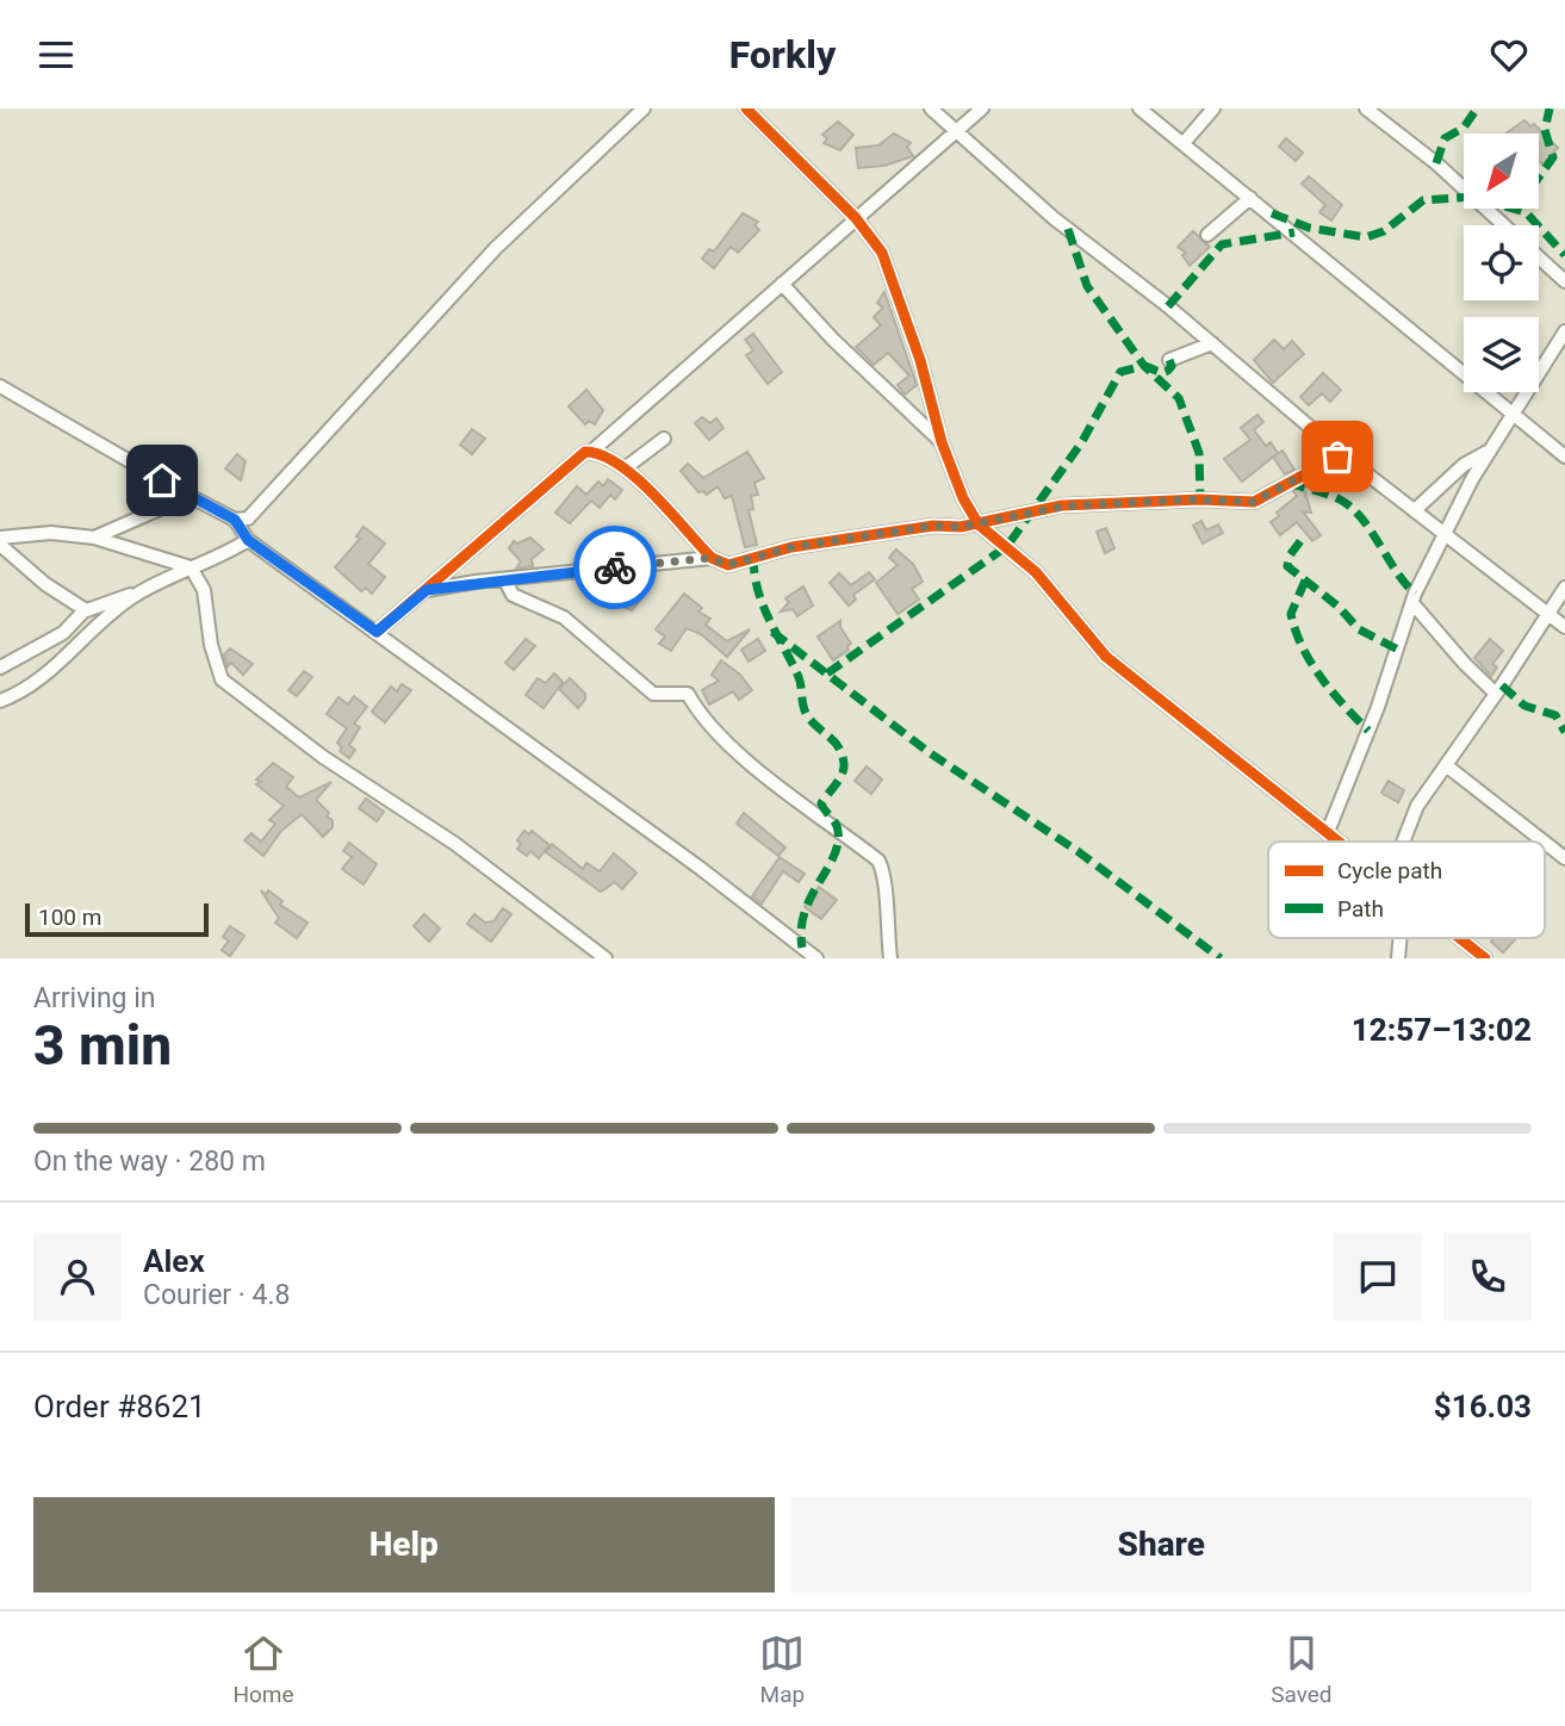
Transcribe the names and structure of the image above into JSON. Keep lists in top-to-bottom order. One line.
{"legend":["Cycle path","Path"],"scale_bar":"100 m","north":"bottom left","page":{"header":"Forkly","scale":"100 m","heading":["3 min","Arriving in","12:57–13:02"],"panel":["Alex","Courier · 4.8","Order #8621","$16.03"],"bar":"On the way · 280 m","buttons":["Help","Share"],"tabs":["Home","Map","Saved"]}}
